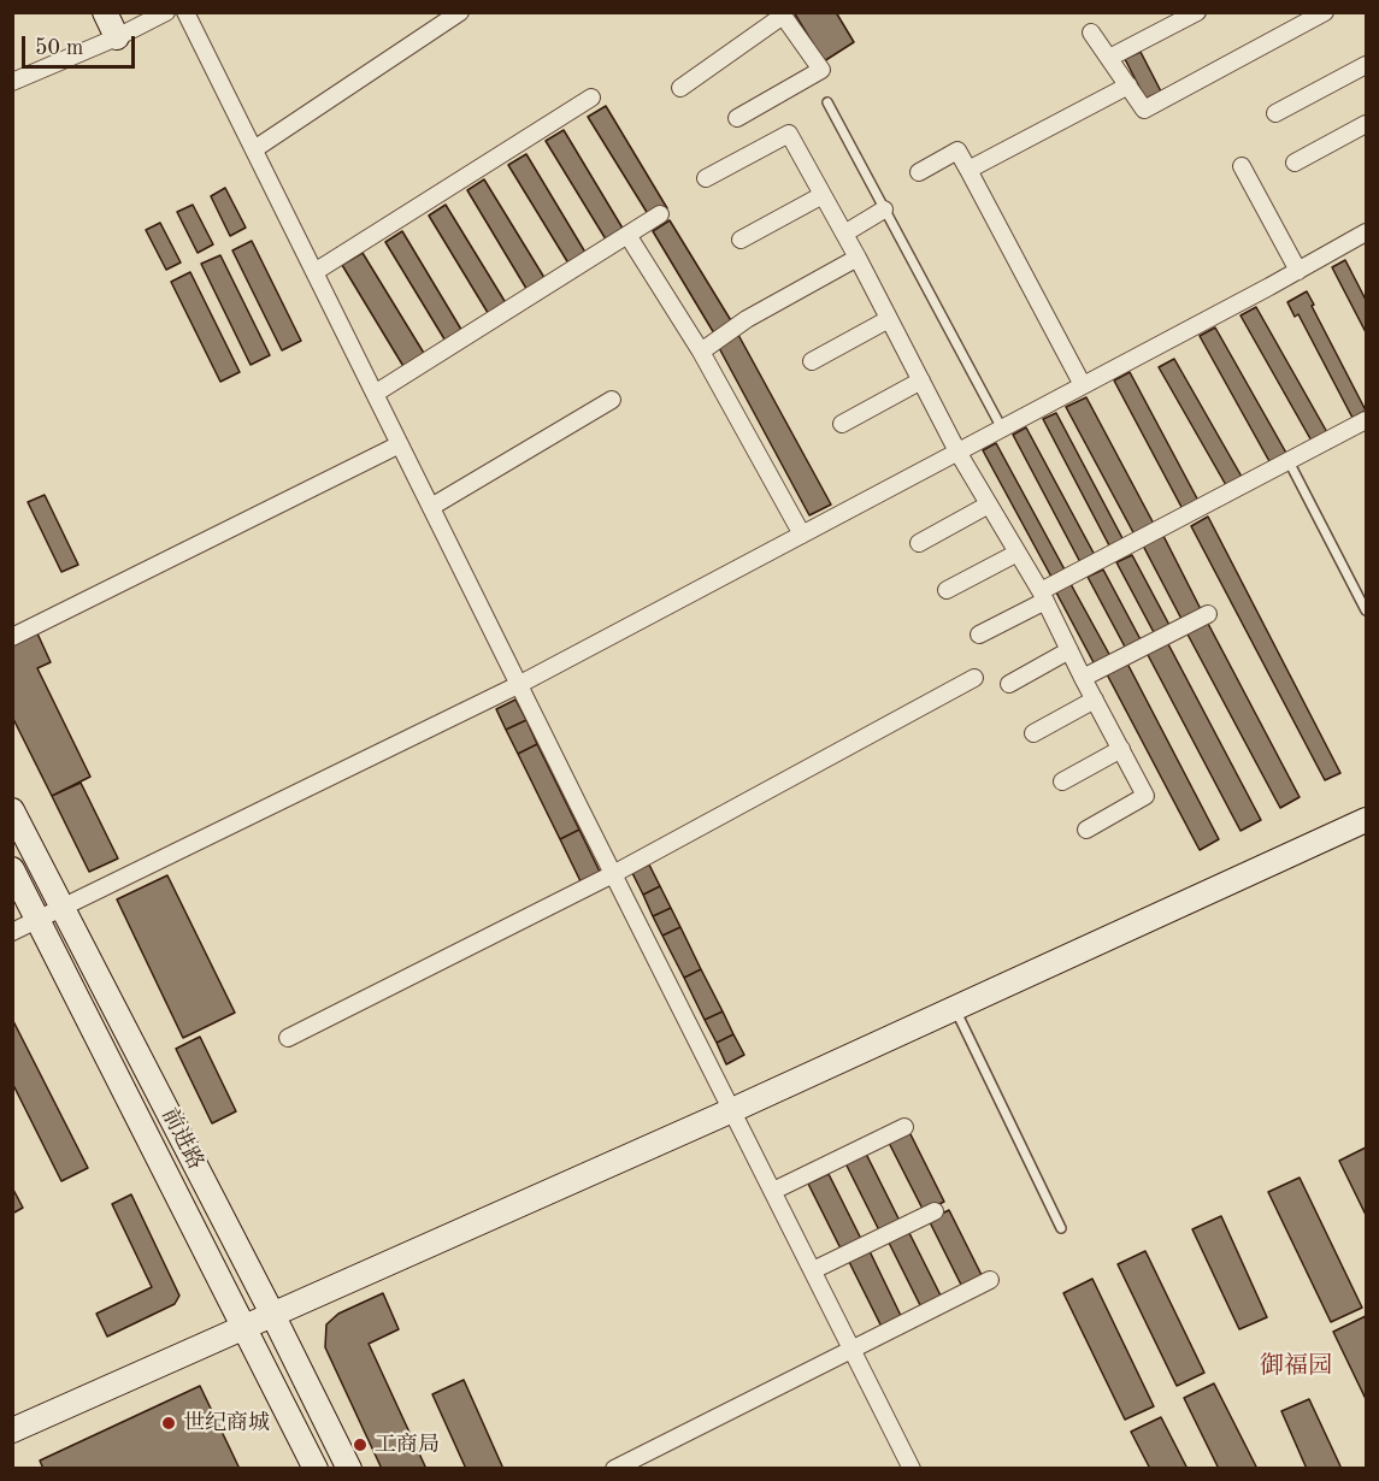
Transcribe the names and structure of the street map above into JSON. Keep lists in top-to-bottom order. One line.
{"streets":{"street":["前进路"]},"districts":["御福园"],"places":["世纪商城","工商局"],"scale_bar":"50 m"}
